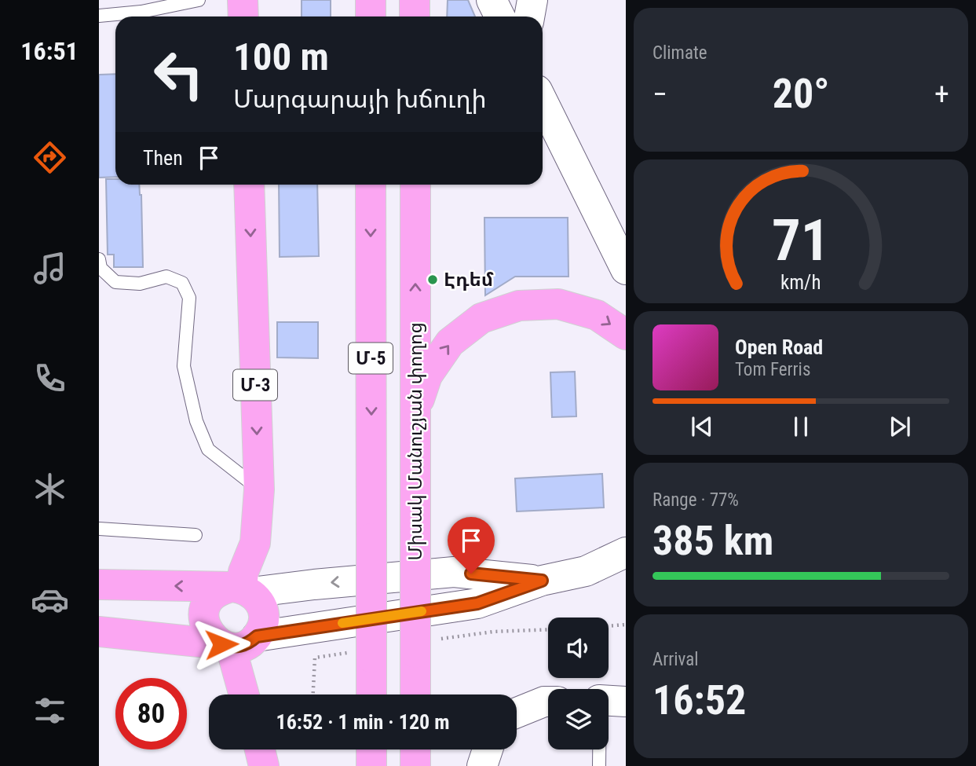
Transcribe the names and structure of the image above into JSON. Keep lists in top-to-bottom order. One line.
{"streets":{"highway":["Մ-5","Մ-3","Միսակ Մանուշյան փողոց"]},"places":["Էդեմ"],"page":{"tabs":"16:51","tile":["Climate",["Range · 77%","385 km"],["Arrival","16:52"]],"turn":["100 m","Մարգարայի խճուղի"],"heat":["−","20°","+"],"then":"Then","song":["Open Road","Tom Ferris"],"limit":"80","trip":"16:52 · 1 min · 120 m","gauge":["71","km/h"]}}
